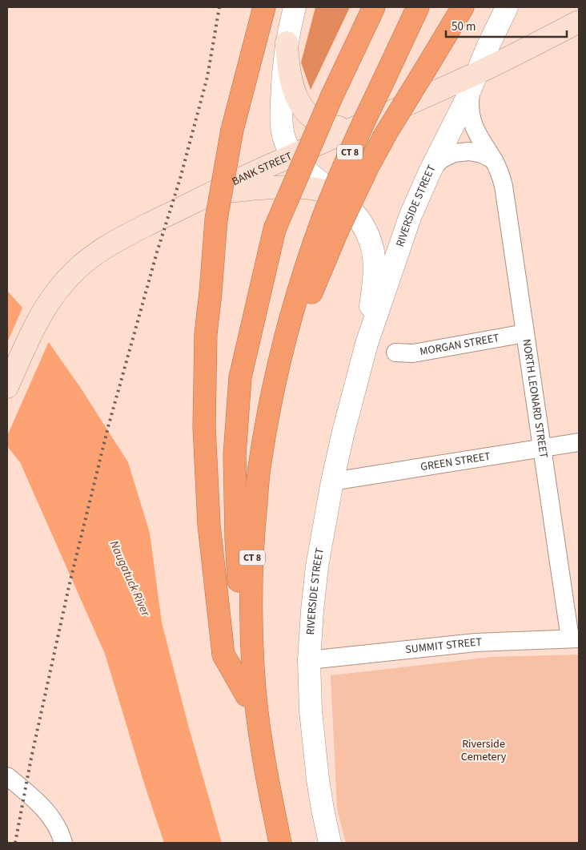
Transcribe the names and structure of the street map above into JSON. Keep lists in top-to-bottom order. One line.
{"streets":{"highway":["CT 8"],"main road":["BANK STREET"],"street":["RIVERSIDE STREET","MORGAN STREET","NORTH LEONARD STREET","GREEN STREET","SUMMIT STREET"]},"crossings":[["BANK STREET","RIVERSIDE STREET"],["BANK STREET","NORTH LEONARD STREET"],["RIVERSIDE STREET","NORTH LEONARD STREET"],["RIVERSIDE STREET","GREEN STREET"],["RIVERSIDE STREET","SUMMIT STREET"],["MORGAN STREET","NORTH LEONARD STREET"],["NORTH LEONARD STREET","GREEN STREET"],["NORTH LEONARD STREET","SUMMIT STREET"]],"water":["Naugatuck River"],"parks":["Riverside Cemetery"],"scale_bar":"50 m"}
